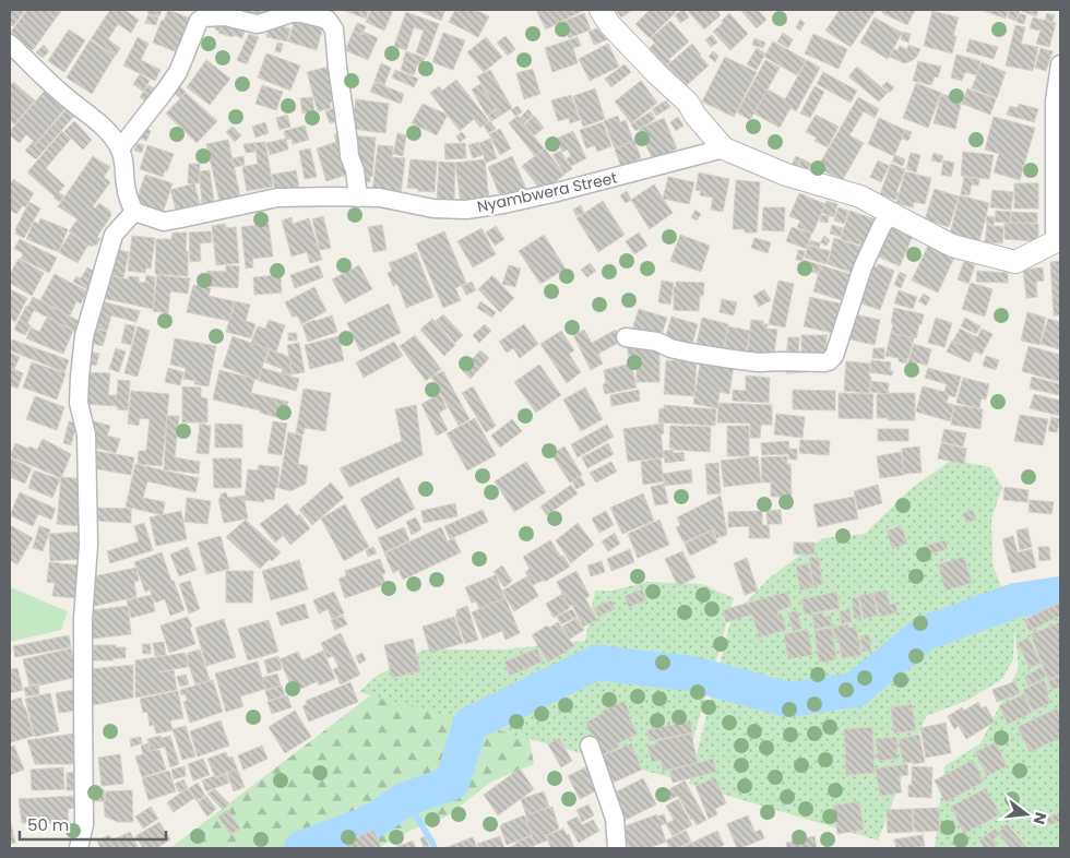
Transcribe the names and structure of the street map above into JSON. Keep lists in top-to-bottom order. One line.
{"streets":{"street":["Nyambwera Street"]},"scale_bar":"50 m","north":"right"}
